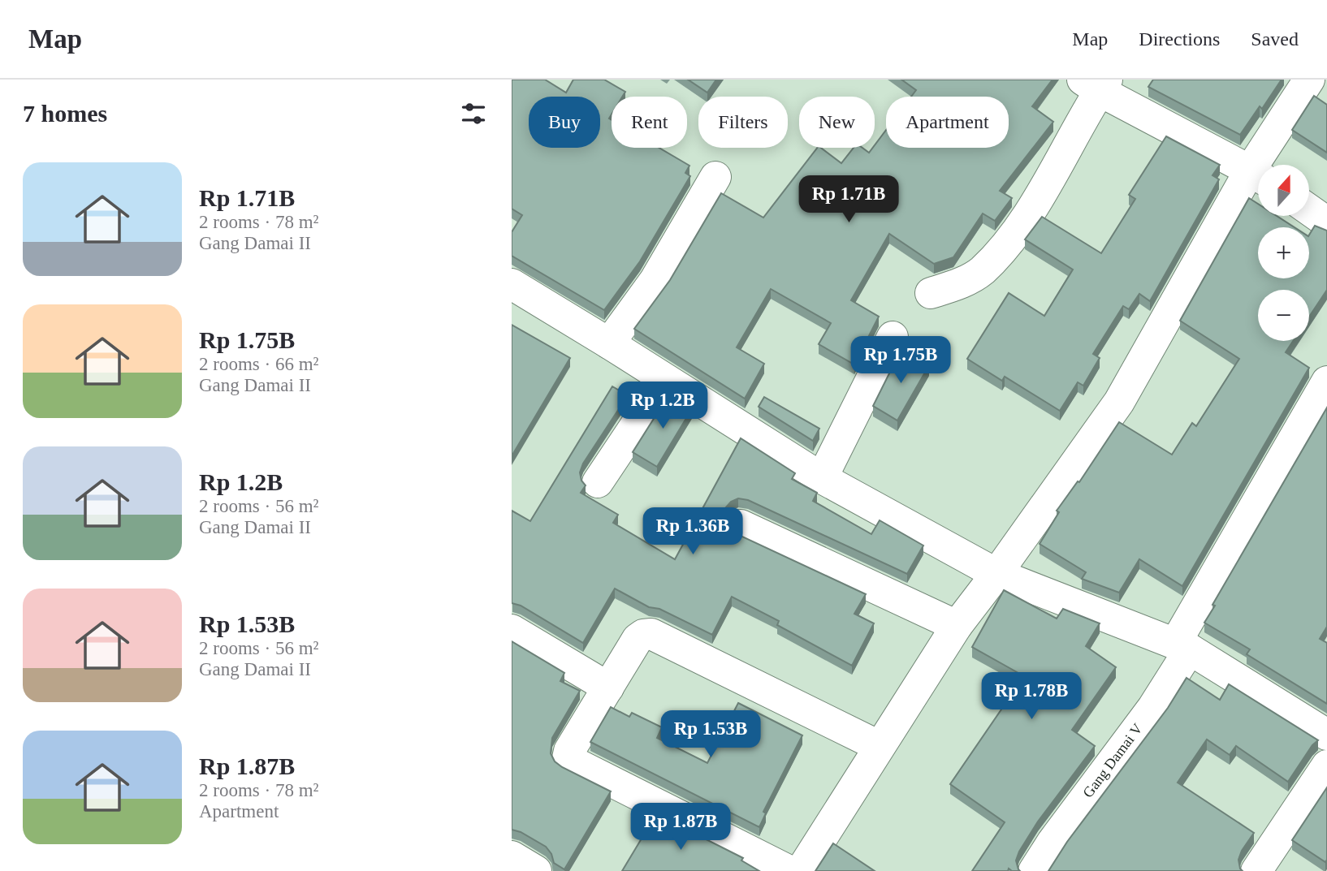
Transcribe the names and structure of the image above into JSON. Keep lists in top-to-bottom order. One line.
{"streets":{"street":["Gang Damai V"]},"north":"top","page":{"header":"Map","nav":["Map","Directions","Saved"],"heading":"7 homes","chip":["Buy","Rent","Filters","New","Apartment"],"list":[{"name":"Rp 1.71B","note":"2 rooms · 78 m² · Gang Damai II"},{"name":"Rp 1.75B","note":"2 rooms · 66 m² · Gang Damai II"},{"name":"Rp 1.2B","note":"2 rooms · 56 m² · Gang Damai II"},{"name":"Rp 1.53B","note":"2 rooms · 56 m² · Gang Damai II"},{"name":"Rp 1.87B","note":"2 rooms · 78 m² · Apartment"}],"map_buttons":["+","−"],"price":["Rp 1.71B","Rp 1.75B","Rp 1.2B","Rp 1.36B","Rp 1.78B","Rp 1.53B","Rp 1.87B"]}}
